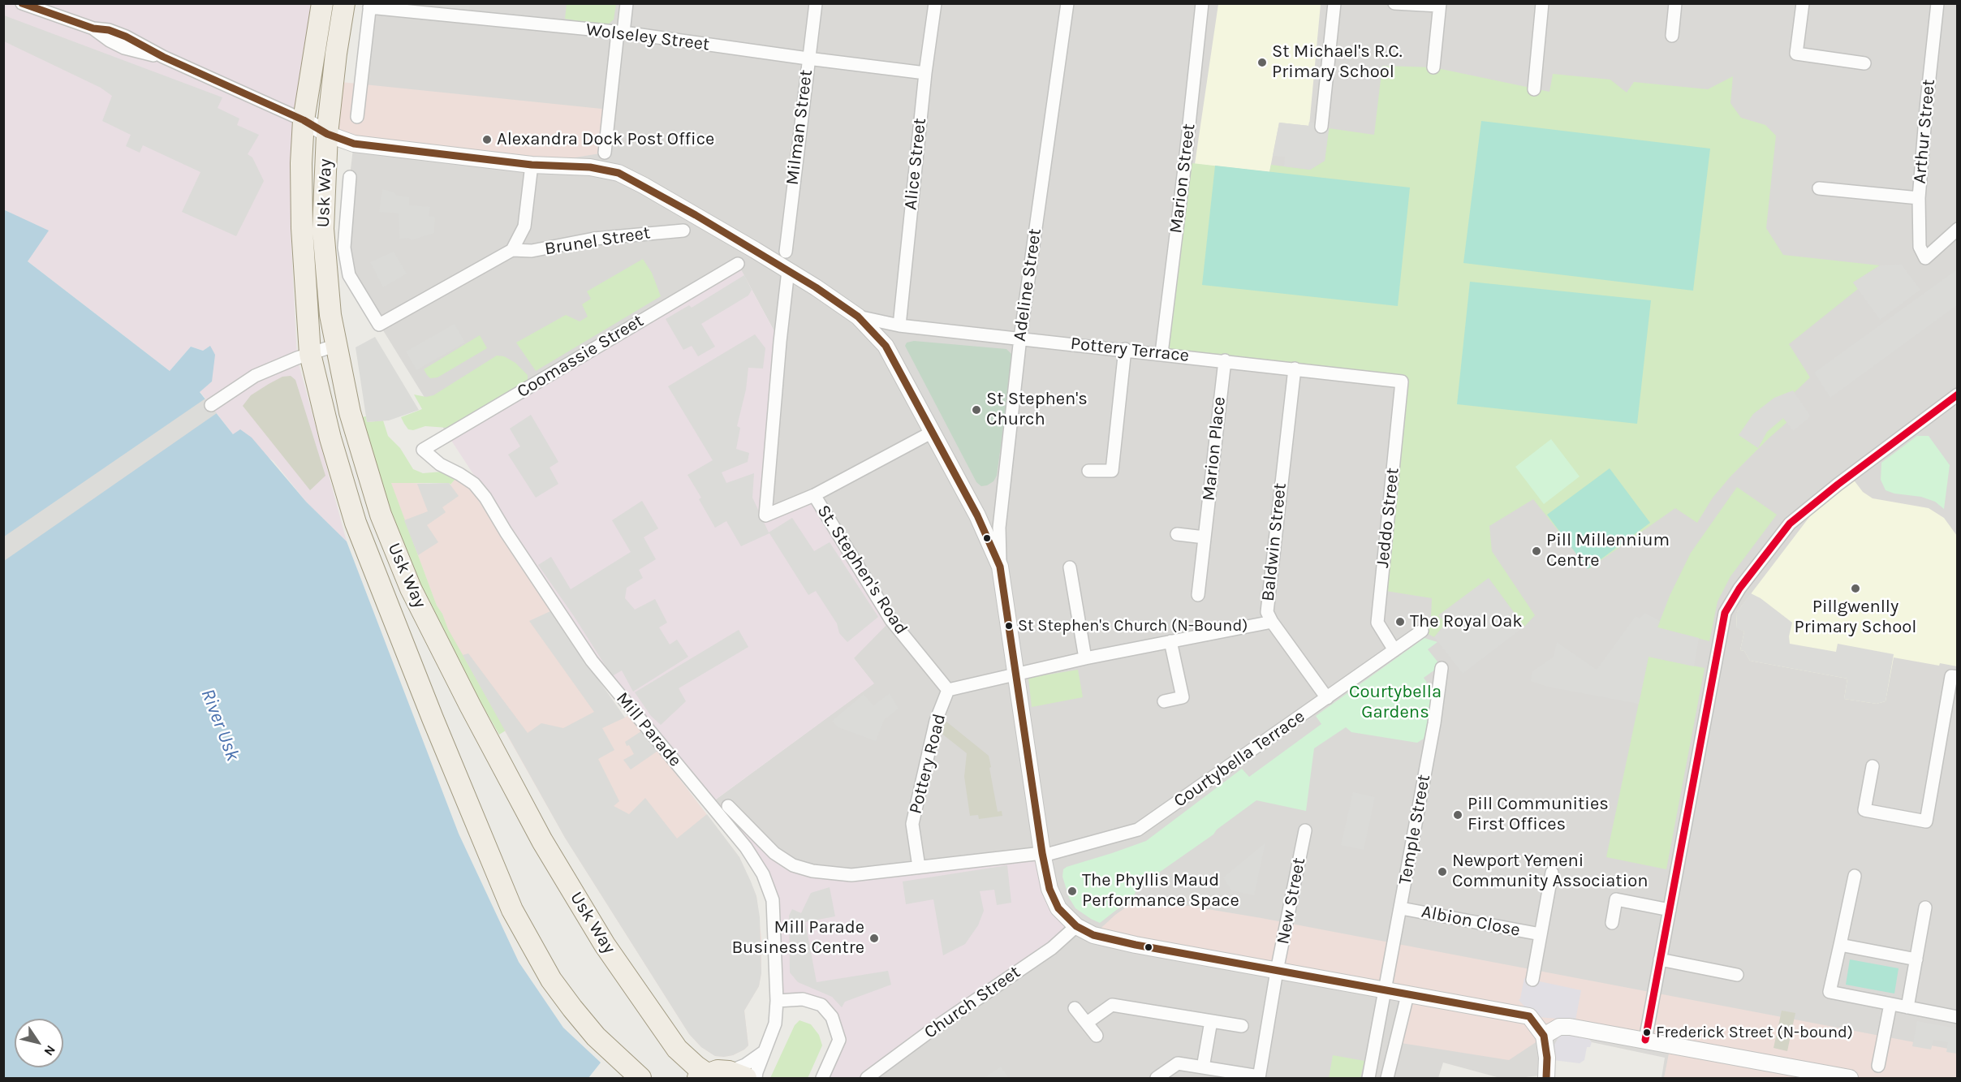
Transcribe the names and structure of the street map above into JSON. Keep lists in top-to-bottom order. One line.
{"streets":{"main road":["Usk Way"],"street":["Wolseley Street","Milman Street","Arthur Street","Alice Street","Marion Street","Brunel Street","Adeline Street","Pottery Terrace","Coomassie Street","Marion Place","Jeddo Street","Baldwin Street","St. Stephen's Road","Mill Parade","Courtybella Terrace","Pottery Road","Temple Street","New Street","Albion Close","Church Street"]},"crossings":[["Wolseley Street","Milman Street"],["Wolseley Street","Alice Street"],["Alice Street","Pottery Terrace"],["Marion Street","Pottery Terrace"],["Adeline Street","Pottery Terrace"],["Pottery Terrace","Marion Place"],["Pottery Terrace","Jeddo Street"],["Pottery Terrace","Baldwin Street"],["Coomassie Street","Mill Parade"],["Jeddo Street","Courtybella Terrace"],["Baldwin Street","Courtybella Terrace"],["St. Stephen's Road","Pottery Road"],["Temple Street","Albion Close"]],"water":["River Usk"],"parks":["Courtybella Gardens"],"places":["St Michael's R.C. Primary School","Alexandra Dock Post Office","St Stephen's Church","Pill Millennium Centre","Pillgwenlly Primary School","The Royal Oak","St Stephen's Church (N-Bound)","Pill Communities First Offices","Newport Yemeni Community Association","The Phyllis Maud Performance Space","Mill Parade Business Centre","Frederick Street (N-bound)"],"north":"bottom right"}
